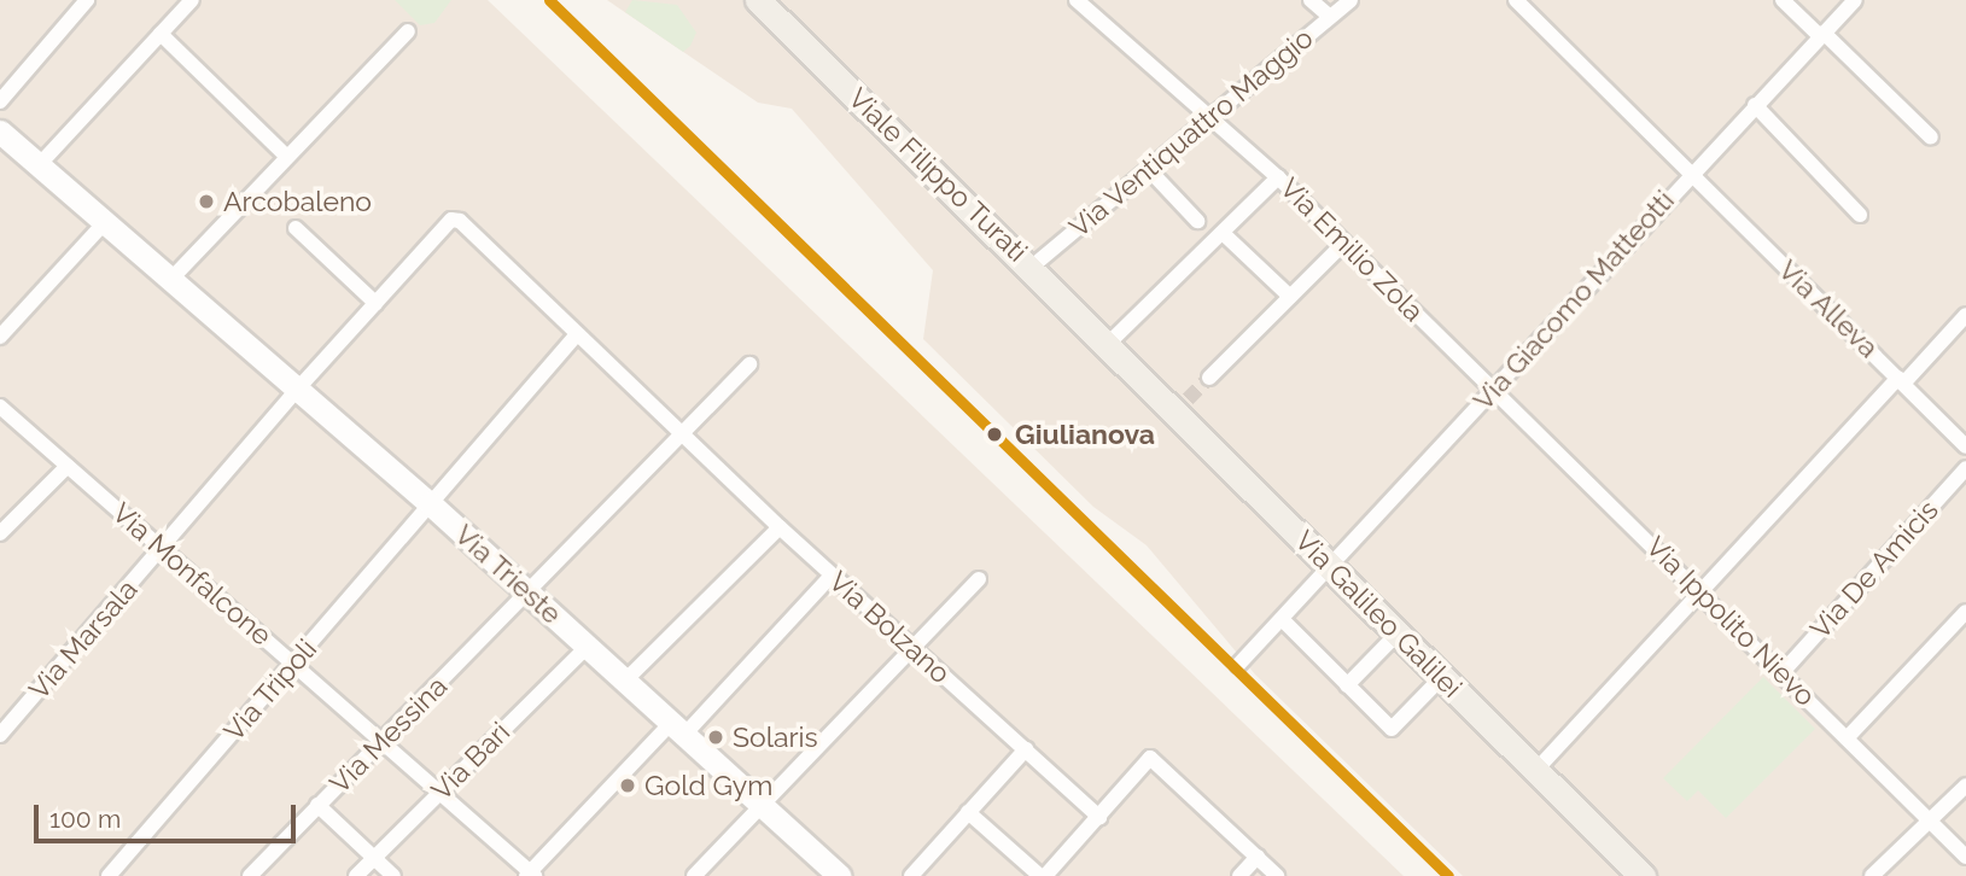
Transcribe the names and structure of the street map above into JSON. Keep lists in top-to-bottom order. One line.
{"streets":{"main road":["Viale Filippo Turati","Via Galileo Galilei"],"street":["Via Ventiquattro Maggio","Via Emilio Zola","Via Giacomo Matteotti","Via Alleva","Via De Amicis","Via Monfalcone","Via Trieste","Via Ippolito Nievo","Via Bolzano","Via Marsala","Via Tripoli","Via Messina","Via Bari"]},"crossings":[["Via Ventiquattro Maggio","Viale Filippo Turati"],["Via Ventiquattro Maggio","Via Emilio Zola"],["Viale Filippo Turati","Via Galileo Galilei"],["Via Emilio Zola","Via Giacomo Matteotti"],["Via Emilio Zola","Via Ippolito Nievo"],["Via Giacomo Matteotti","Via Alleva"],["Via Giacomo Matteotti","Via Galileo Galilei"],["Via Giacomo Matteotti","Via Ippolito Nievo"],["Via De Amicis","Via Ippolito Nievo"],["Via Monfalcone","Via Marsala"],["Via Monfalcone","Via Tripoli"],["Via Monfalcone","Via Messina"],["Via Monfalcone","Via Bari"],["Via Trieste","Via Marsala"],["Via Trieste","Via Tripoli"],["Via Trieste","Via Messina"],["Via Trieste","Via Bari"],["Via Bolzano","Via Marsala"],["Via Bolzano","Via Tripoli"]],"places":["Arcobaleno","Giulianova","Solaris","Gold Gym"],"scale_bar":"100 m"}
